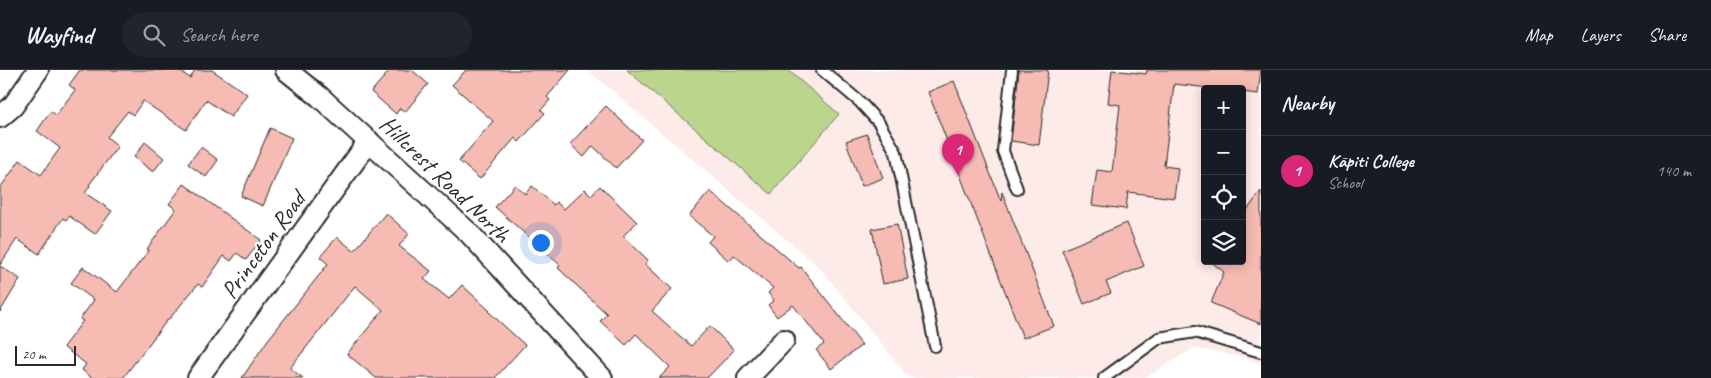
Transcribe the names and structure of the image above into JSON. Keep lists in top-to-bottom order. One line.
{"streets":{"street":["Hillcrest Road North","Princeton Road"]},"crossings":[["Hillcrest Road North","Princeton Road"]],"scale_bar":"20 m","page":{"header":"Wayfind","search":"Search here","nav":["Map","Layers","Share"],"heading":"Nearby","map_buttons":["+","−"],"pins":"1","list":[{"mark":"1","name":"Kāpiti College","note":"School","value":"140 m"}],"scale":"20 m"}}
